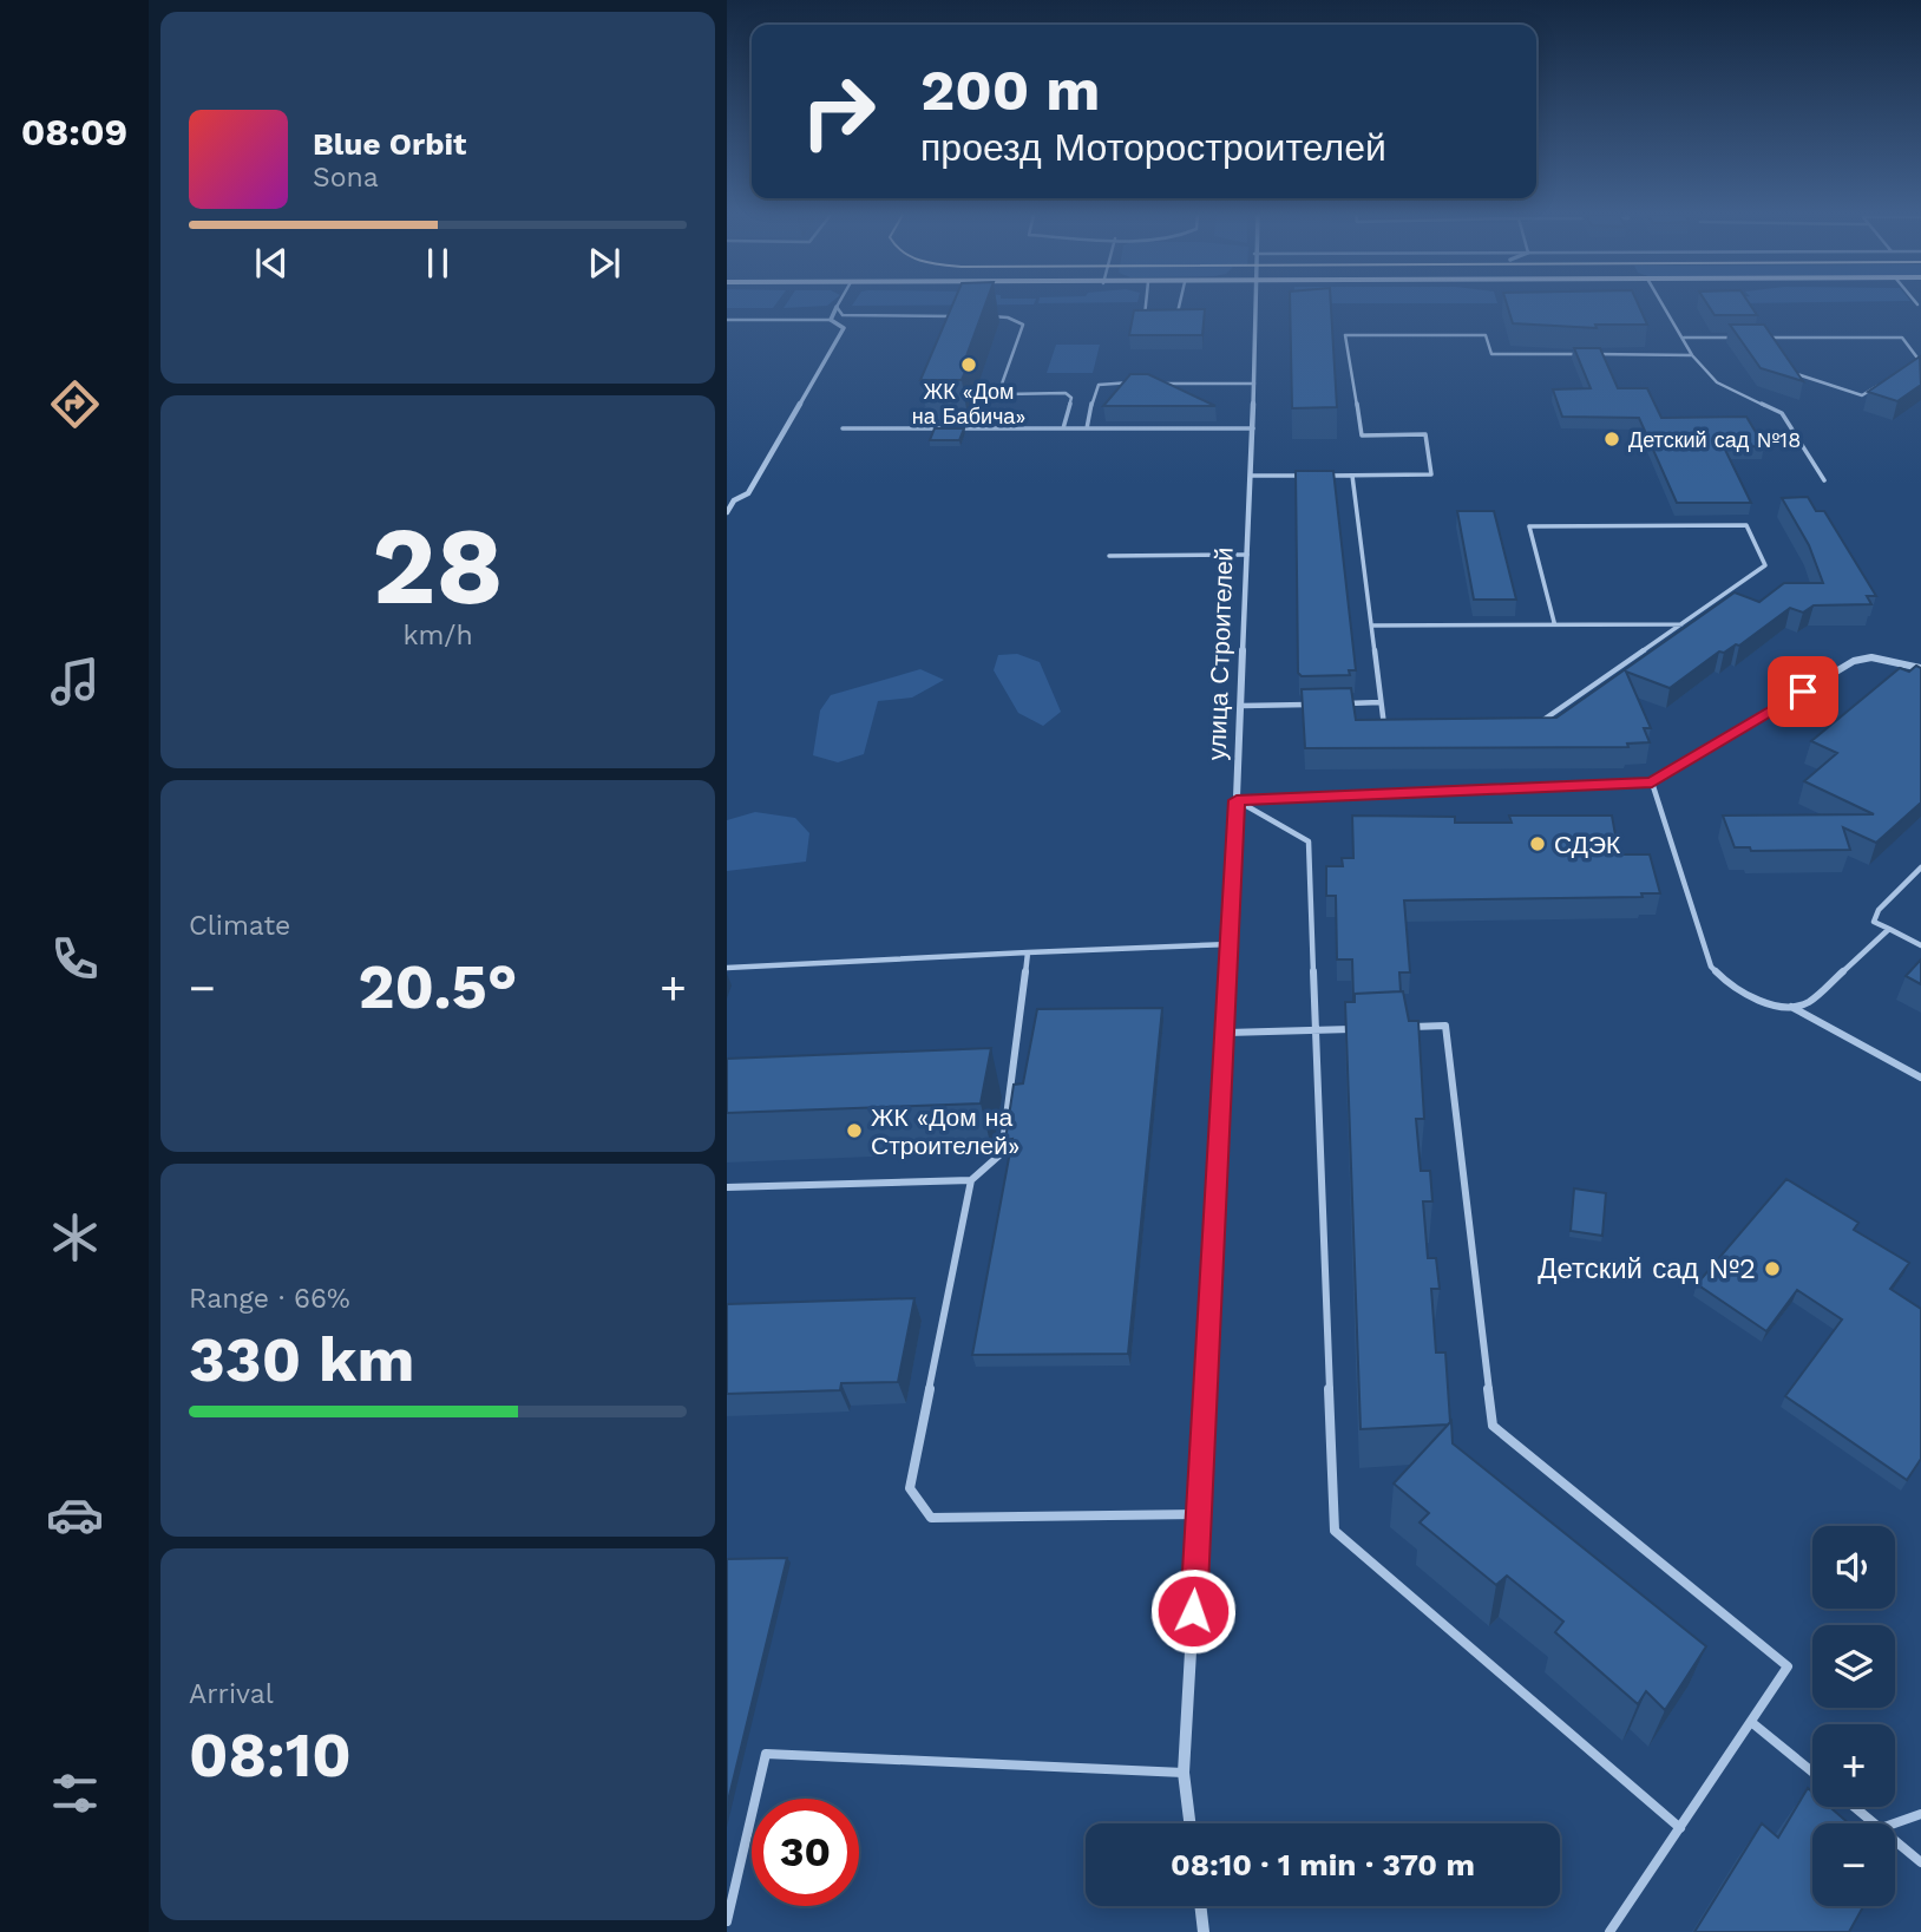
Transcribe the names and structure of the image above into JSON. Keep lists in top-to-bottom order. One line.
{"streets":{"street":["улица Строителей"]},"places":["ЖК «Дом на Бабича»","Детский сад №18","СДЭК","ЖК «Дом на Строителей»","Детский сад №2"],"page":{"tabs":"08:09","turn":["200 m","проезд Моторостроителей"],"song":["Blue Orbit","Sona"],"tile":[["28","km/h"],"Climate",["Range · 66%","330 km"],["Arrival","08:10"]],"heat":["−","20.5°","+"],"map_buttons":["+","−"],"limit":"30","trip":"08:10 · 1 min · 370 m"}}
